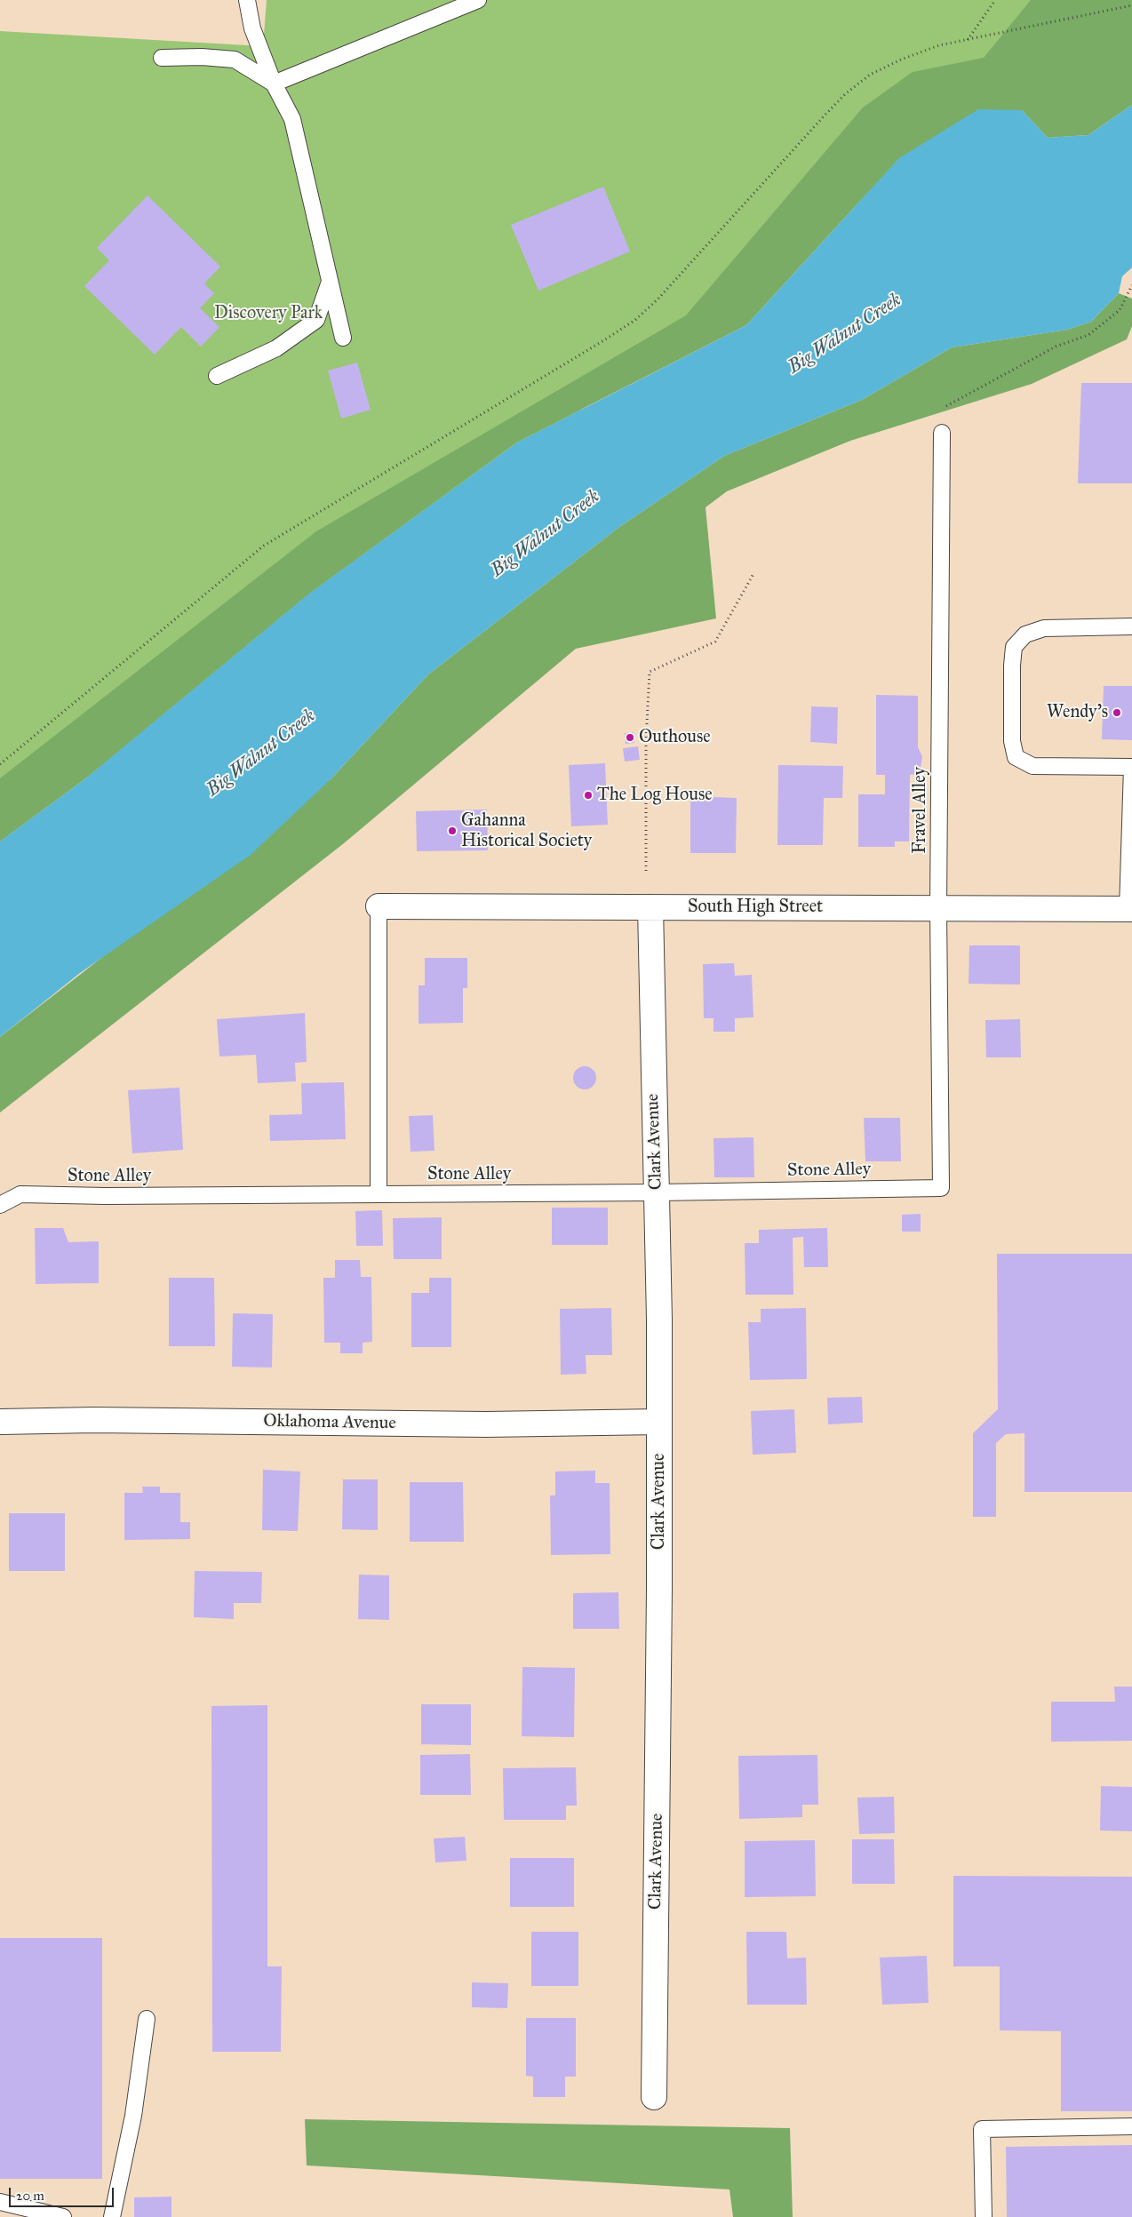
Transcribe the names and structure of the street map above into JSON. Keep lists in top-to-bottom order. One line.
{"streets":{"street":["South High Street","Clark Avenue","Oklahoma Avenue"],"lane":["Fravel Alley","Stone Alley"]},"crossings":[["Fravel Alley","South High Street"],["Fravel Alley","Stone Alley"],["South High Street","Clark Avenue"],["Clark Avenue","Stone Alley"],["Clark Avenue","Oklahoma Avenue"]],"water":["Big Walnut Creek"],"parks":["Discovery Park"],"places":["Wendy's","Outhouse","The Log House","Gahanna Historical Society"],"scale_bar":"20 m"}
